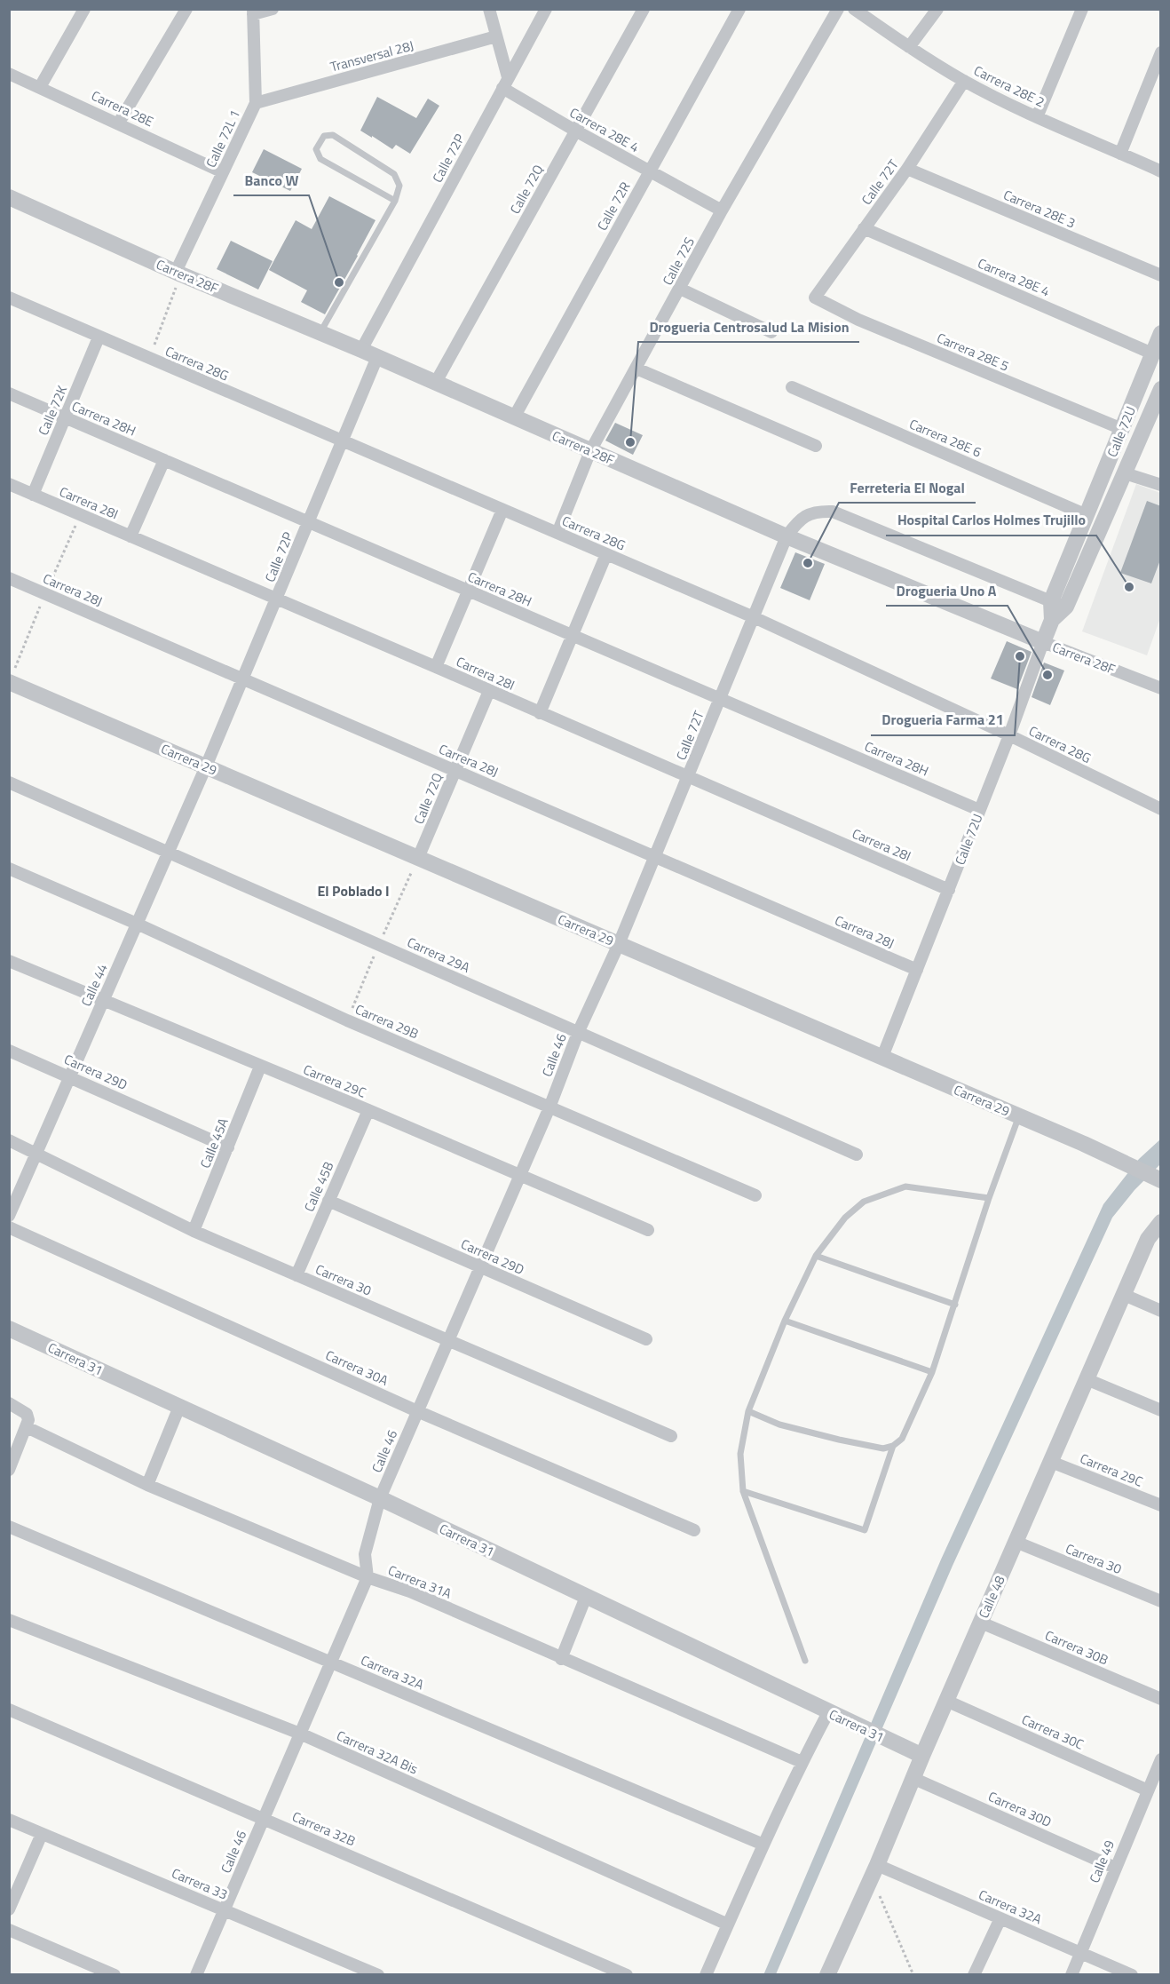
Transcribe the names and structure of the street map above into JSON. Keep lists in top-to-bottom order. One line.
{"streets":{"street":["Transversal 28J","Carrera 28E 2","Carrera 28E","Carrera 28E 4","Calle 72L 1","Calle 72P","Calle 72T","Calle 72Q","Calle 72R","Carrera 28E 3","Calle 72S","Carrera 28F","Carrera 28E 5","Carrera 28G","Calle 72K","Carrera 28H","Calle 72U","Carrera 28E 6","Carrera 28I","Carrera 28J","Carrera 29","Carrera 29A","Calle 44","Carrera 29B","Calle 46","Carrera 29D","Carrera 29C","Calle 45A","Calle 45B","Carrera 30","Carrera 31","Carrera 30A","Carrera 31A","Calle 48","Carrera 30B","Carrera 32A","Carrera 30C","Carrera 32A Bis","Carrera 30D","Carrera 32B","Calle 49","Carrera 33"]},"crossings":[["Transversal 28J","Calle 72L 1"],["Carrera 28E 2","Calle 72T"],["Carrera 28E","Calle 72L 1"],["Carrera 28E 4","Calle 72P"],["Carrera 28E 4","Calle 72T"],["Carrera 28E 4","Calle 72Q"],["Carrera 28E 4","Calle 72R"],["Carrera 28E 4","Calle 72S"],["Carrera 28E 4","Calle 72U"],["Calle 72L 1","Carrera 28F"],["Calle 72P","Carrera 28F"],["Calle 72P","Carrera 28G"],["Calle 72P","Carrera 28H"],["Calle 72P","Carrera 28I"],["Calle 72P","Carrera 28J"],["Calle 72P","Carrera 29"],["Calle 72P","Calle 44"],["Calle 72T","Carrera 28E 3"],["Calle 72T","Carrera 28F"],["Calle 72T","Carrera 28E 5"],["Calle 72T","Carrera 28G"],["Calle 72T","Carrera 28H"],["Calle 72T","Calle 72U"],["Calle 72T","Carrera 28I"],["Calle 72T","Carrera 28J"],["Calle 72T","Carrera 29"],["Calle 72T","Calle 46"],["Calle 72Q","Carrera 28F"],["Calle 72Q","Carrera 28I"],["Calle 72Q","Carrera 28J"],["Calle 72Q","Carrera 29"],["Calle 72R","Carrera 28F"],["Calle 72S","Carrera 28F"],["Calle 72S","Carrera 28G"],["Carrera 28F","Calle 72U"],["Carrera 28E 5","Calle 72U"],["Carrera 28G","Calle 72K"],["Carrera 28G","Calle 72U"],["Calle 72K","Carrera 28H"],["Calle 72K","Carrera 28I"],["Carrera 28H","Calle 72U"],["Calle 72U","Carrera 28E 6"],["Calle 72U","Carrera 28I"],["Calle 72U","Carrera 28J"],["Calle 72U","Carrera 29"],["Carrera 29","Calle 44"],["Carrera 29","Calle 46"],["Carrera 29A","Calle 44"],["Carrera 29A","Calle 46"],["Calle 44","Carrera 29B"],["Calle 44","Carrera 29D"],["Calle 44","Carrera 29C"],["Calle 44","Carrera 30"],["Carrera 29B","Calle 46"],["Calle 46","Carrera 29D"],["Calle 46","Carrera 29C"],["Calle 46","Carrera 30"],["Calle 46","Carrera 31"],["Calle 46","Carrera 30A"],["Calle 46","Carrera 31A"],["Calle 46","Carrera 32A"],["Calle 46","Carrera 32A Bis"],["Calle 46","Carrera 32B"],["Calle 46","Carrera 33"],["Carrera 29D","Calle 45A"],["Carrera 29D","Calle 45B"],["Carrera 29C","Calle 45A"],["Carrera 29C","Calle 45B"],["Carrera 29C","Calle 48"],["Calle 45A","Carrera 30"],["Calle 45B","Carrera 30"],["Carrera 30","Calle 48"],["Carrera 31","Calle 48"],["Calle 48","Carrera 30B"],["Calle 48","Carrera 32A"],["Calle 48","Carrera 30C"],["Calle 48","Carrera 30D"],["Carrera 32A","Calle 49"],["Carrera 30C","Calle 49"],["Carrera 30D","Calle 49"]],"districts":["El Poblado I"],"places":["Banco W","Drogueria Centrosalud La Mision","Ferreteria El Nogal","Hospital Carlos Holmes Trujillo","Drogueria Farma 21","Drogueria Uno A"]}
